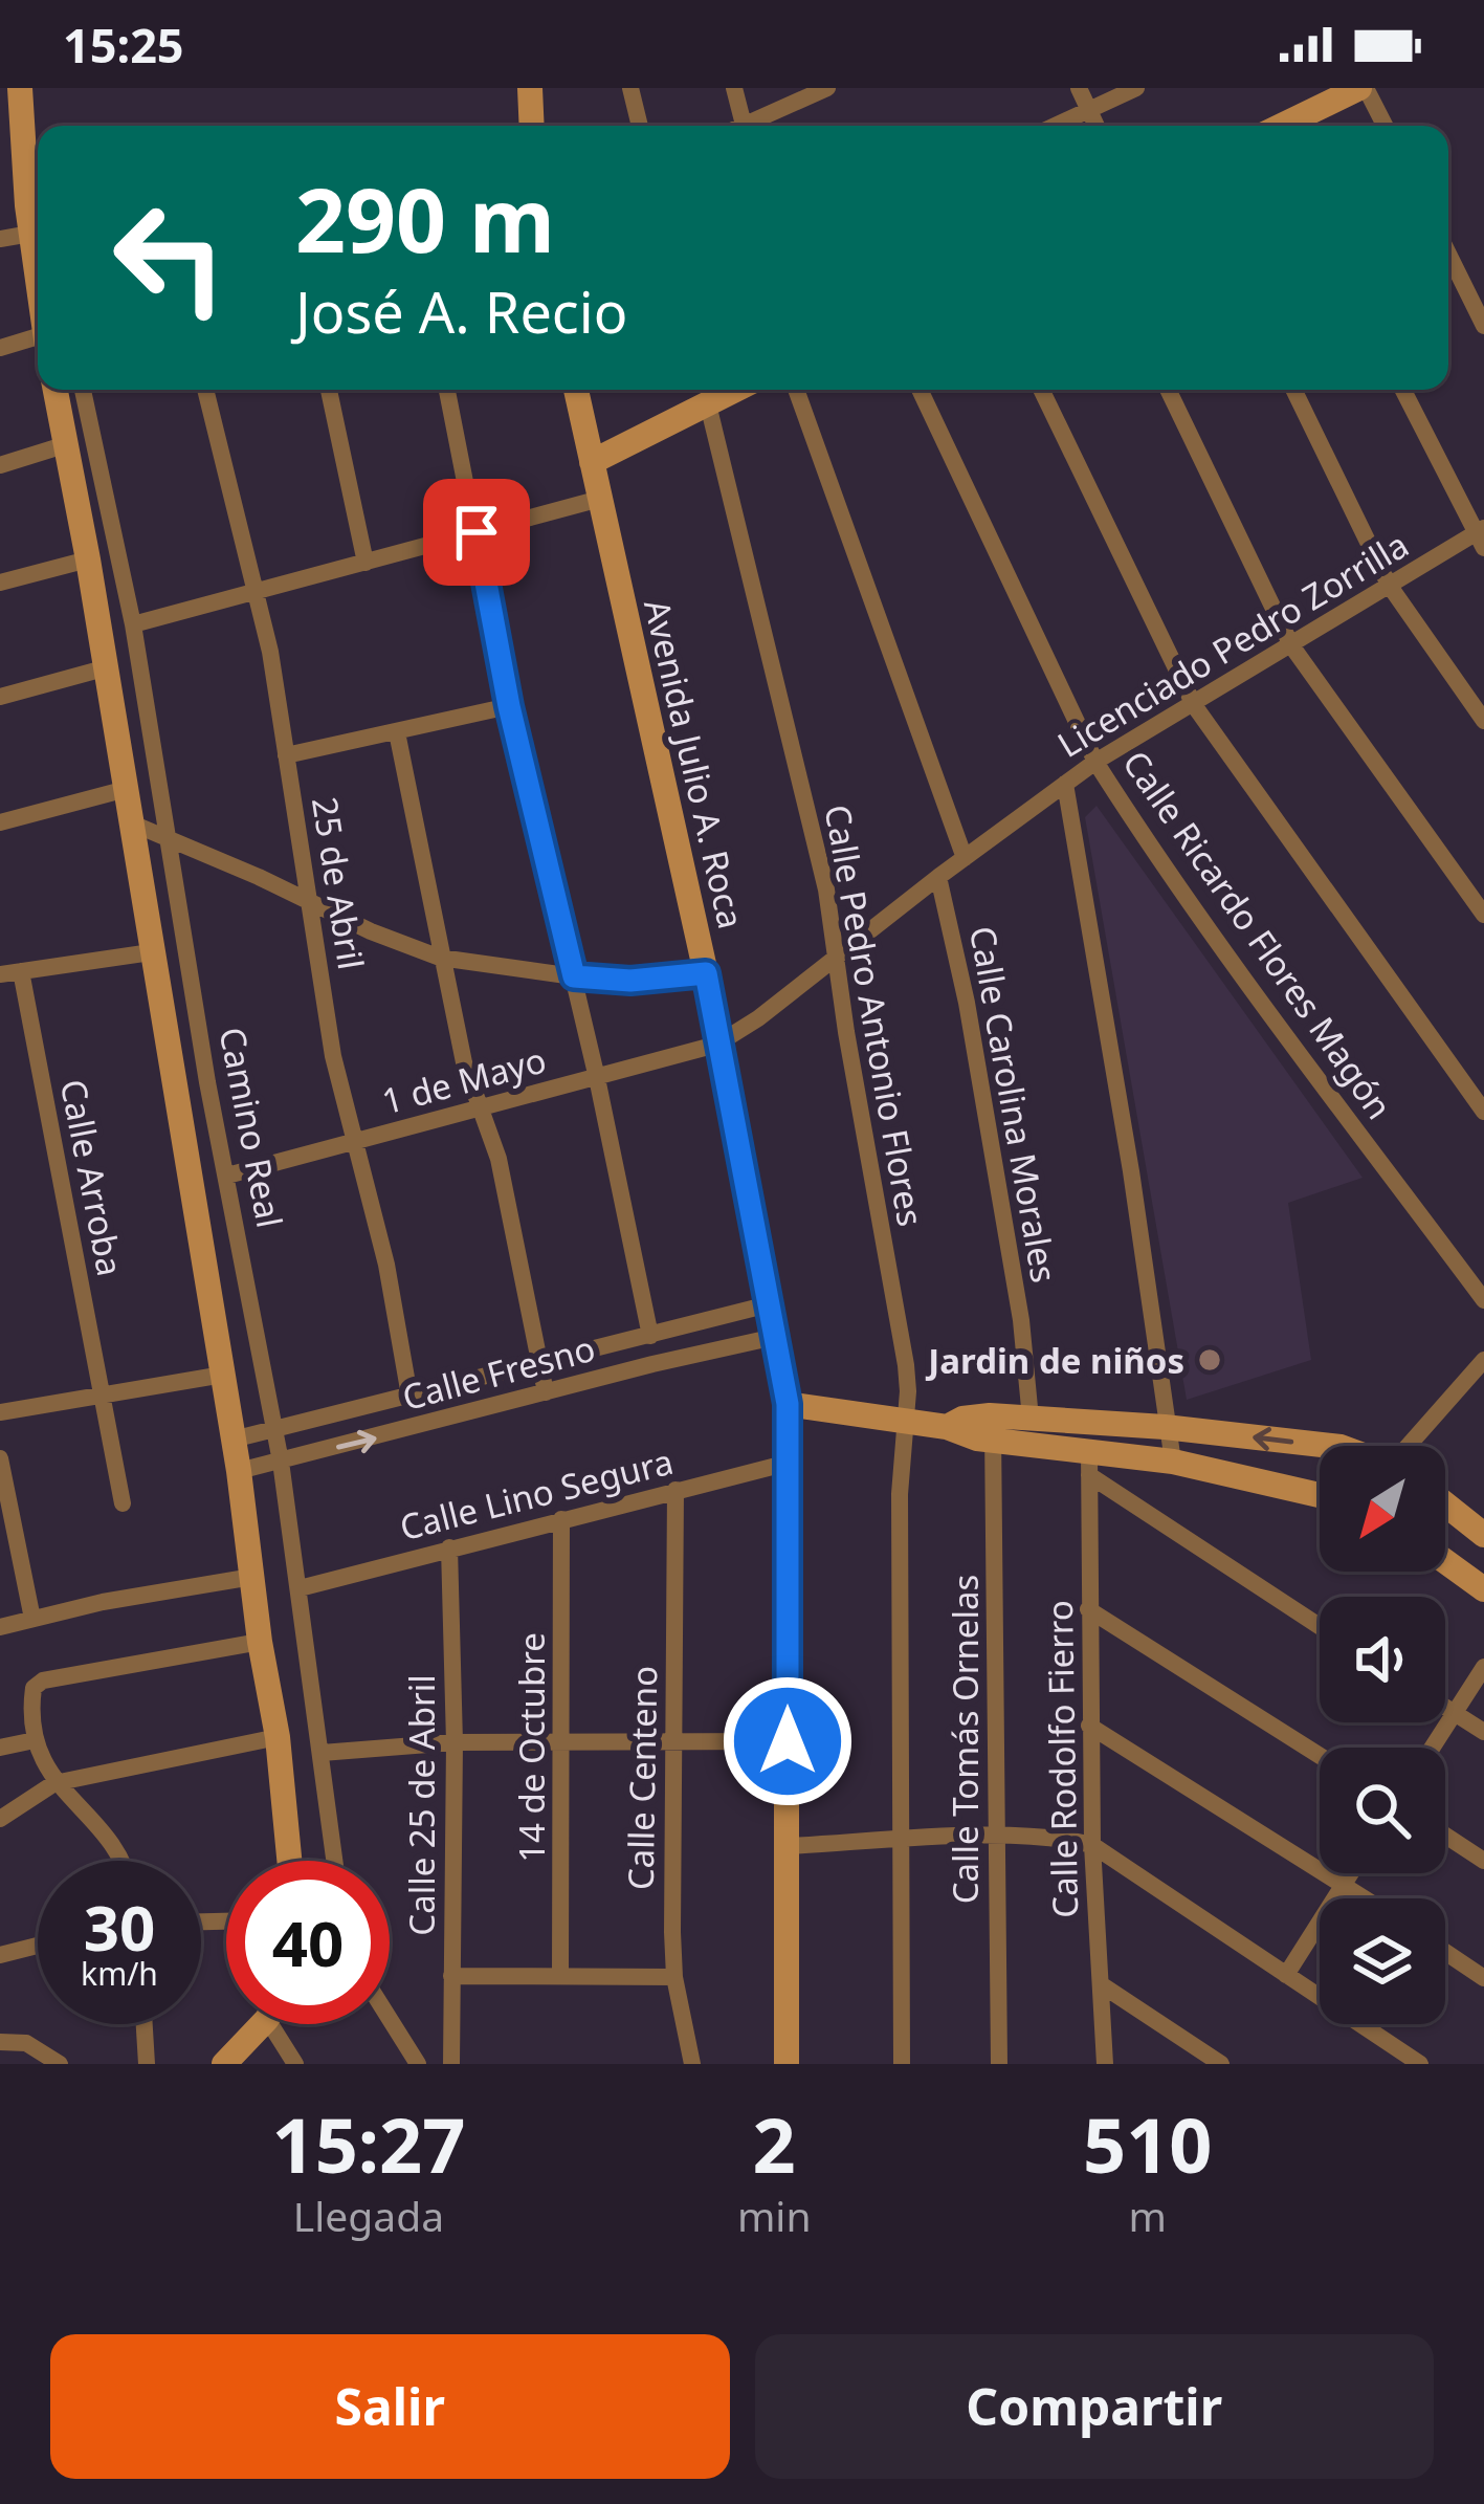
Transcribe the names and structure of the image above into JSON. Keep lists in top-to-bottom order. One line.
{"streets":{"street":["Licenciado Pedro Zorrilla","Avenida Julio A. Roca","25 de Abril","Calle Ricardo Flores Magón","Calle Pedro Antonio Flores","1 de Mayo","Calle Carolina Morales","Camino Real","Calle Arroba","Calle Fresno","Calle Lino Segura","Calle Tomás Ornelas","14 de Octubre","Calle Rodolfo Fierro","Calle Centeno","Calle 25 de Abril"]},"crossings":[["Licenciado Pedro Zorrilla","Avenida Julio A. Roca"],["Licenciado Pedro Zorrilla","Calle Ricardo Flores Magón"],["Licenciado Pedro Zorrilla","Calle Pedro Antonio Flores"],["Licenciado Pedro Zorrilla","1 de Mayo"],["Licenciado Pedro Zorrilla","Calle Carolina Morales"],["Avenida Julio A. Roca","1 de Mayo"],["Avenida Julio A. Roca","Calle Fresno"],["Avenida Julio A. Roca","Calle Lino Segura"],["25 de Abril","1 de Mayo"],["25 de Abril","Calle Fresno"],["1 de Mayo","Camino Real"],["Camino Real","Calle Fresno"],["Camino Real","Calle Lino Segura"],["Calle Lino Segura","14 de Octubre"],["Calle Lino Segura","Calle Centeno"],["Calle Lino Segura","Calle 25 de Abril"]],"places":["Jardin de niños"],"north":"bottom left","page":{"status":"15:25","turn":["290 m","José A. Recio"],"speed":"30 km/h","limit":"40","eta":["15:27","Llegada","2","min","510","m"],"buttons":["Salir","Compartir"]}}
